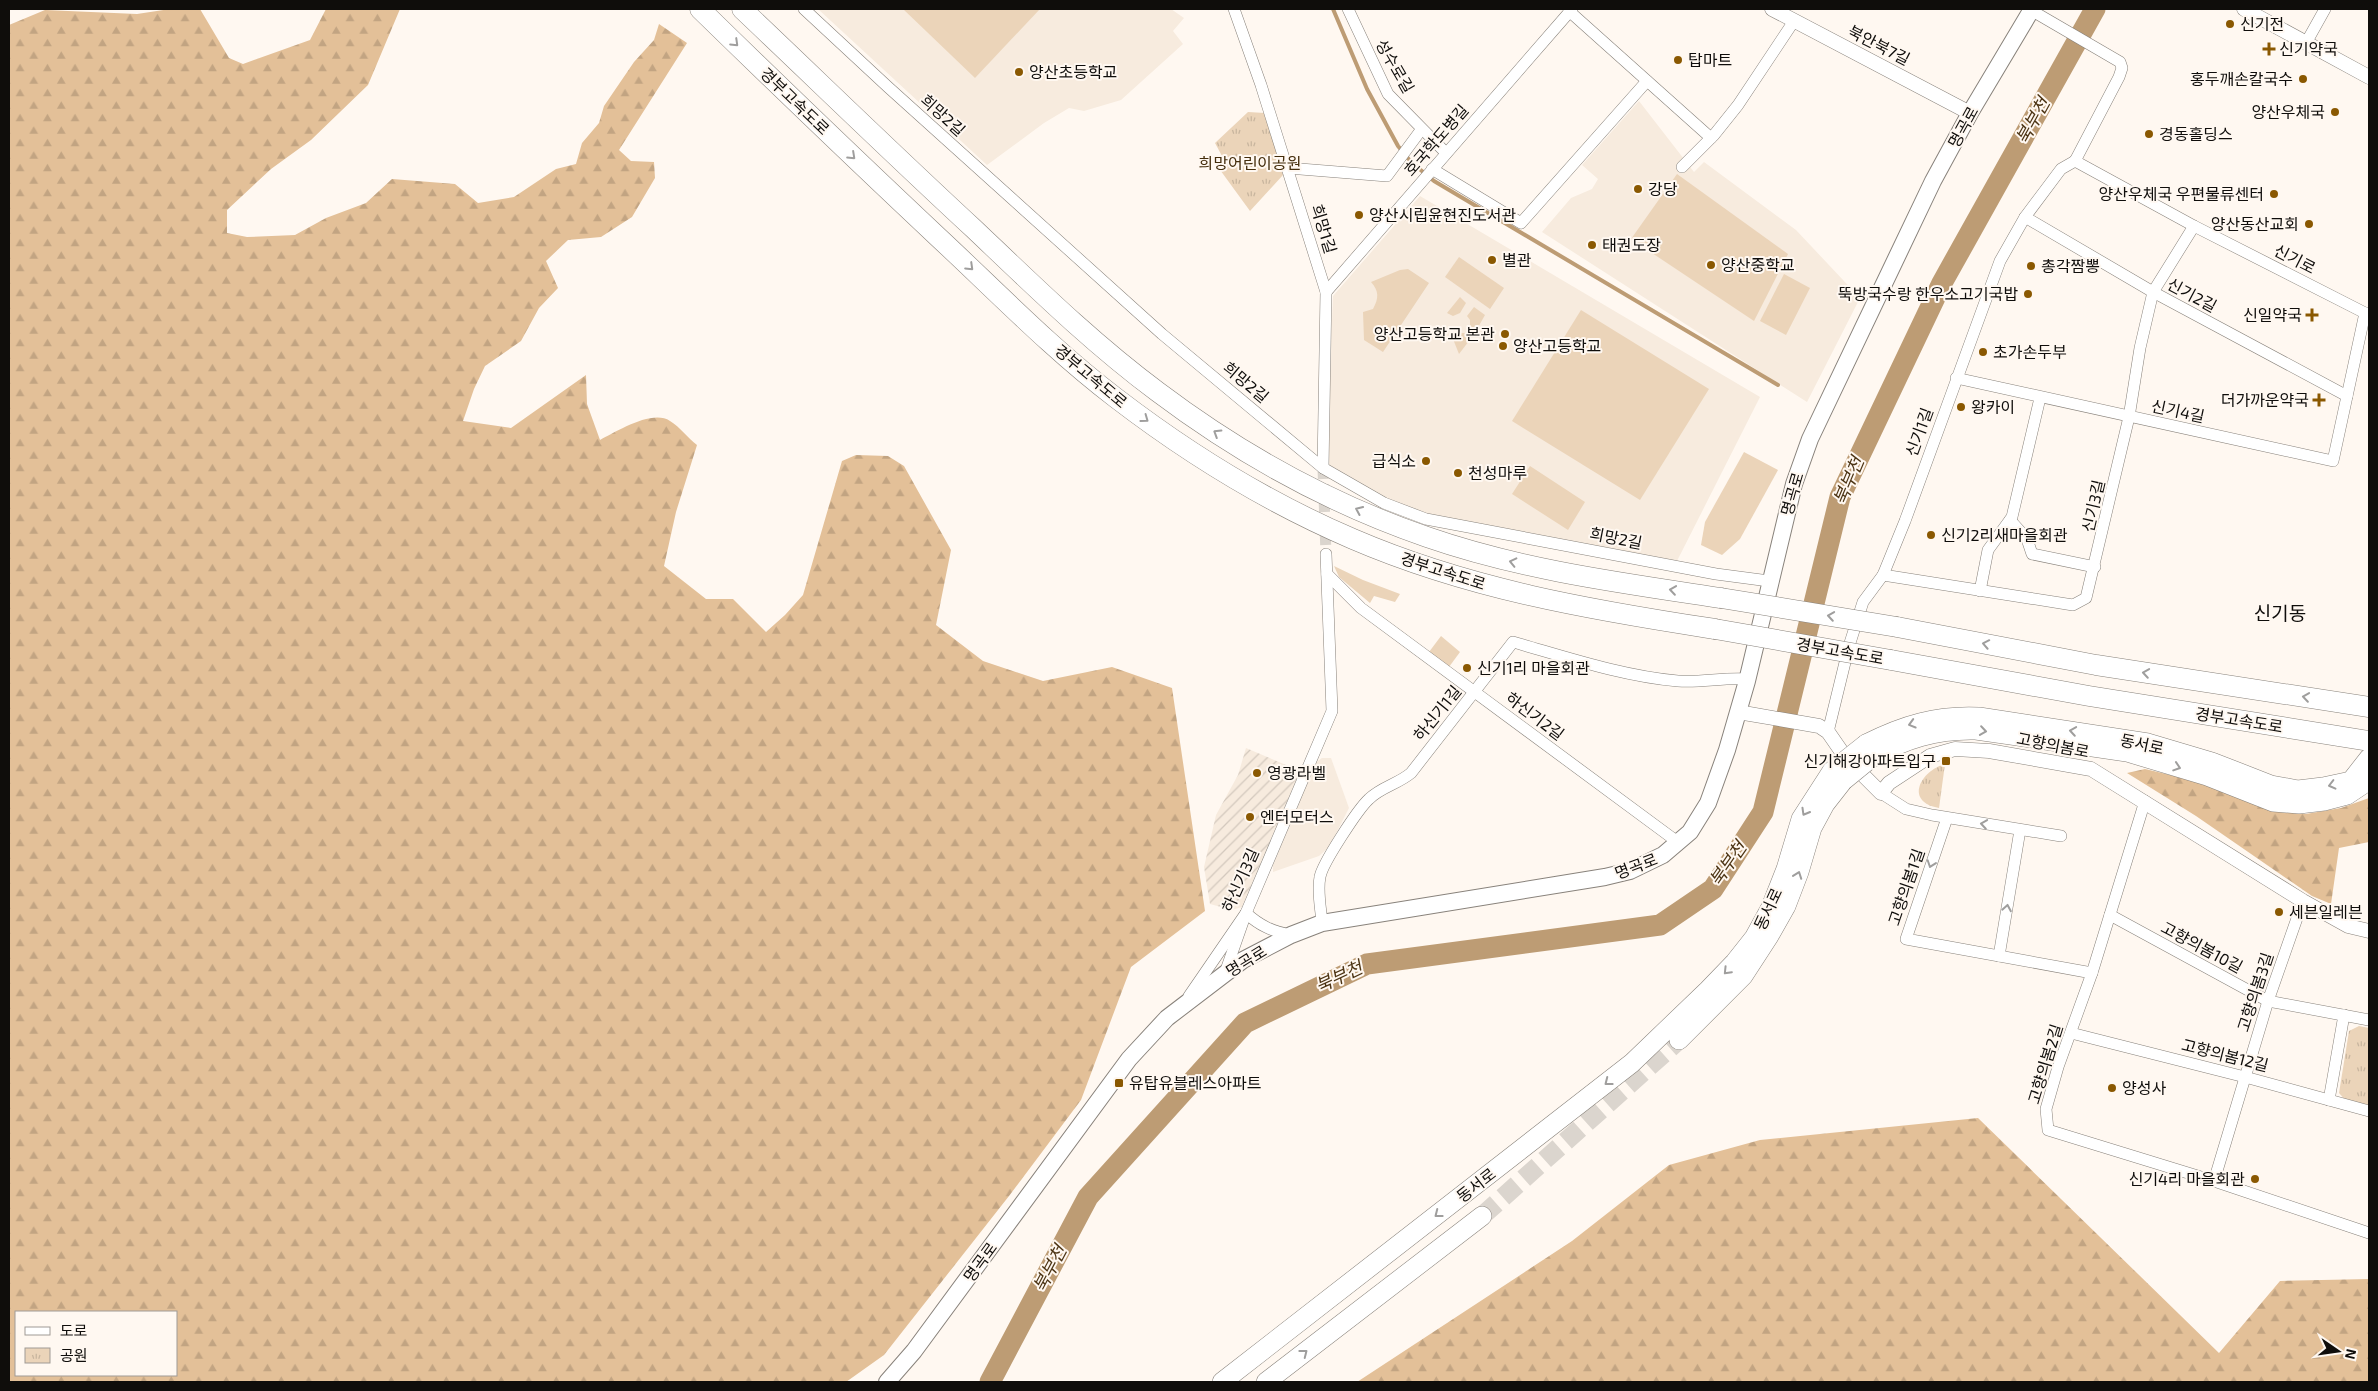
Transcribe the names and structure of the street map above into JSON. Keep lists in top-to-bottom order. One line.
{"streets":{"highway":["경부고속도로","동서로"],"main road":["명곡로"],"street":["북안북7길","성수로길","희망2길","호국학도병길","희망1길","신기로","신기2길","신기4길","신기1길","신기3길","하신기1길","하신기2길","고향의봄로","하신기3길","고향의봄1길","고향의봄10길","고향의봄3길","고향의봄12길","고향의봄2길"]},"crossings":[["북안북7길","명곡로"],["성수로길","호국학도병길"],["희망2길","명곡로"],["희망2길","희망1길"],["명곡로","하신기1길"],["명곡로","하신기2길"],["명곡로","하신기3길"],["호국학도병길","희망1길"],["신기로","신기4길"],["신기로","신기1길"],["신기로","신기3길"],["신기2길","신기4길"],["신기2길","신기1길"],["신기2길","신기3길"],["신기4길","신기1길"],["신기4길","신기3길"],["신기1길","신기3길"],["하신기1길","하신기2길"],["하신기2길","하신기3길"],["고향의봄로","고향의봄3길"],["고향의봄로","고향의봄2길"],["고향의봄1길","고향의봄2길"],["고향의봄10길","고향의봄3길"],["고향의봄10길","고향의봄2길"],["고향의봄3길","고향의봄12길"],["고향의봄3길","고향의봄2길"],["고향의봄12길","고향의봄2길"]],"districts":["신기동"],"water":["북부천"],"parks":["희망어린이공원"],"places":{"other":["신기전","탑마트","양산초등학교","홍두깨손칼국수","양산우체국","경동홀딩스","강당","양산우체국 우편물류센터","양산시립윤현진도서관","양산동산교회","태권도장","별관","양산중학교","총각짬뽕","뚝방국수랑 한우소고기국밥","양산고등학교 본관","양산고등학교","초가손두부","왕카이","급식소","천성마루","신기2리새마을회관","신기1리 마을회관","영광라벨","엔터모터스","세븐일레븐","양성사","신기4리 마을회관"],"health":["신기약국","신일약국","더가까운약국"],"transit":["신기해강아파트입구","유탑유블레스아파트"]},"legend":["도로","공원"],"north":"right"}
